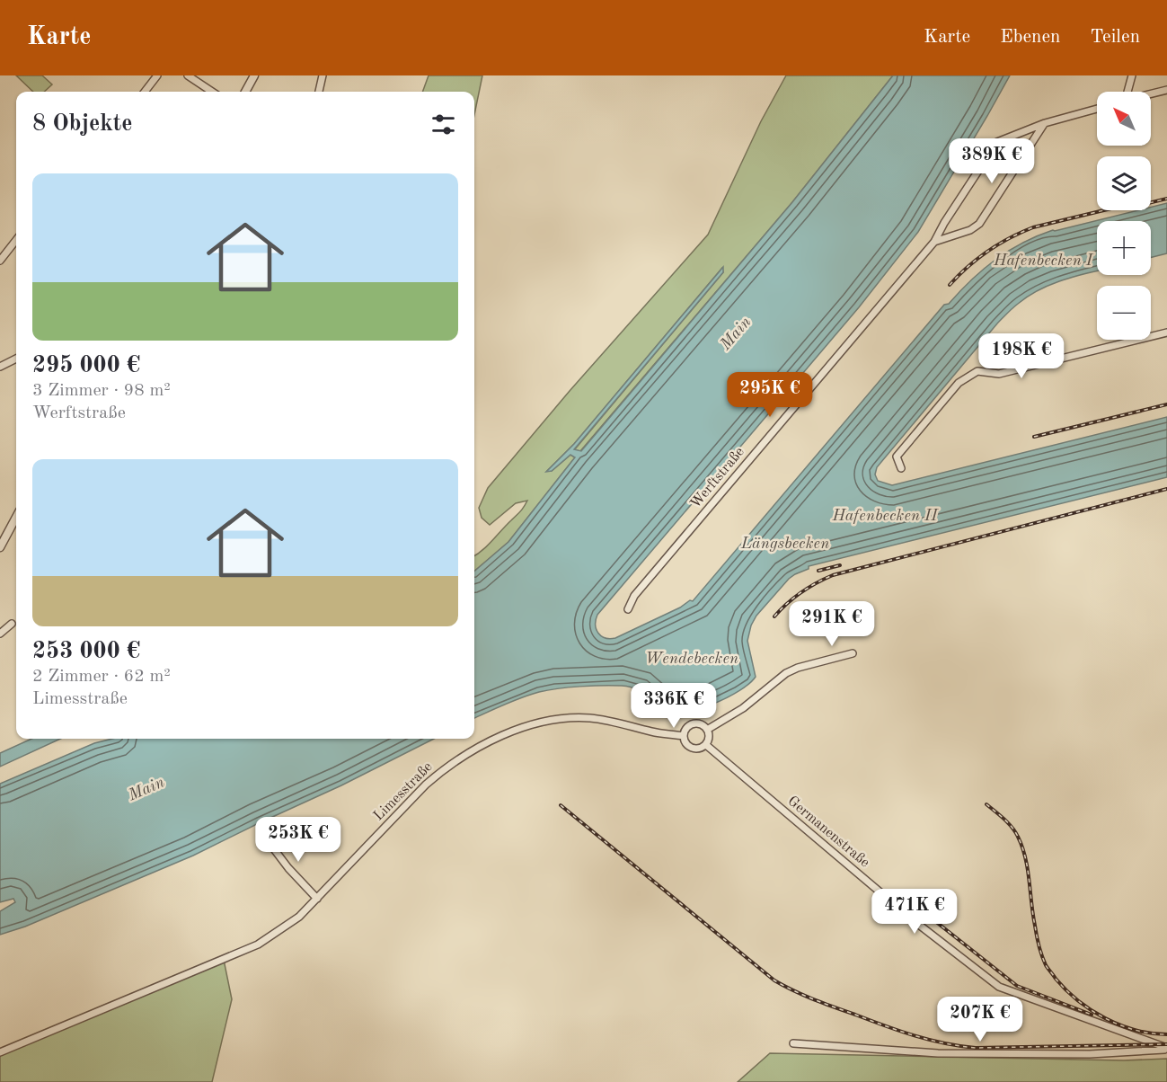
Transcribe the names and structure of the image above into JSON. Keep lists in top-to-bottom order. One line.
{"streets":{"street":["Werftstraße","Limesstraße","Germanenstraße"]},"crossings":[["Limesstraße","Germanenstraße"]],"water":["Hafenbecken I","Main","Hafenbecken II","Längsbecken","Wendebecken"],"north":"top left","page":{"header":"Karte","nav":["Karte","Ebenen","Teilen"],"map_buttons":["+","−"],"heading":"8 Objekte","price":["389K €","198K €","295K €","291K €","336K €","253K €","471K €","207K €"],"list":[{"name":"295 000 €","note":"3 Zimmer · 98 m² · Werftstraße"},{"name":"253 000 €","note":"2 Zimmer · 62 m² · Limesstraße"}]}}
